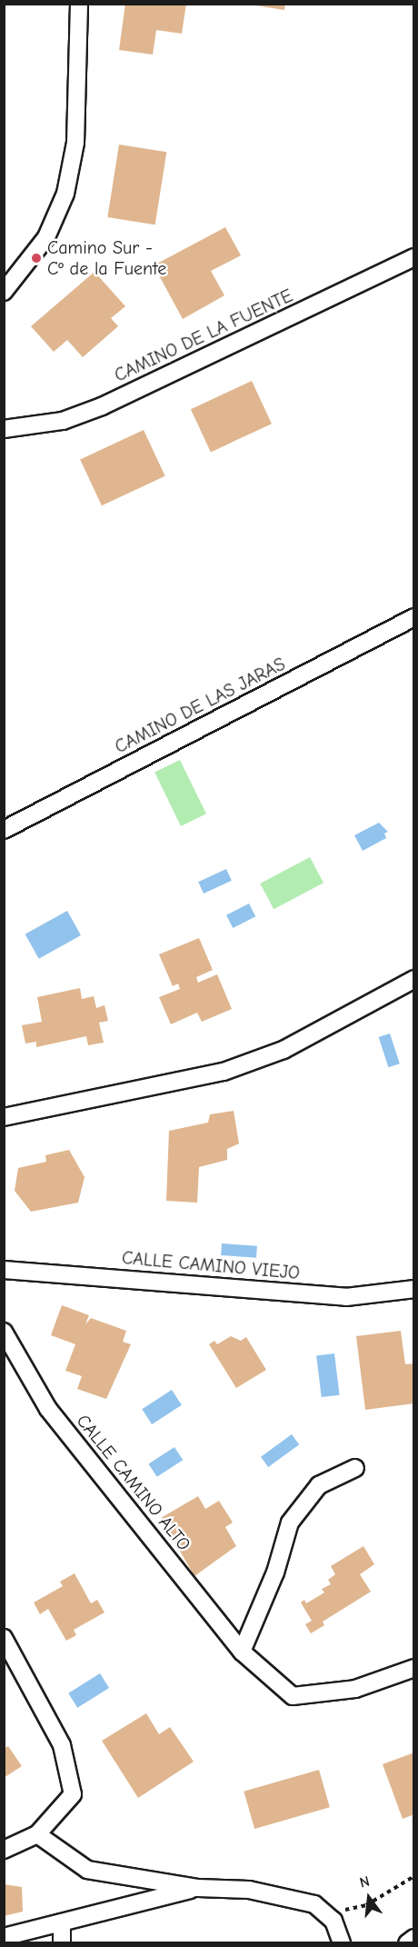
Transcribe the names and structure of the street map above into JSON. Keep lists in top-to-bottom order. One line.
{"streets":{"street":["CAMINO DE LA FUENTE","CAMINO DE LAS JARAS","CALLE CAMINO VIEJO","CALLE CAMINO ALTO"]},"places":["Camino Sur - Cº de la Fuente"],"north":"top"}
